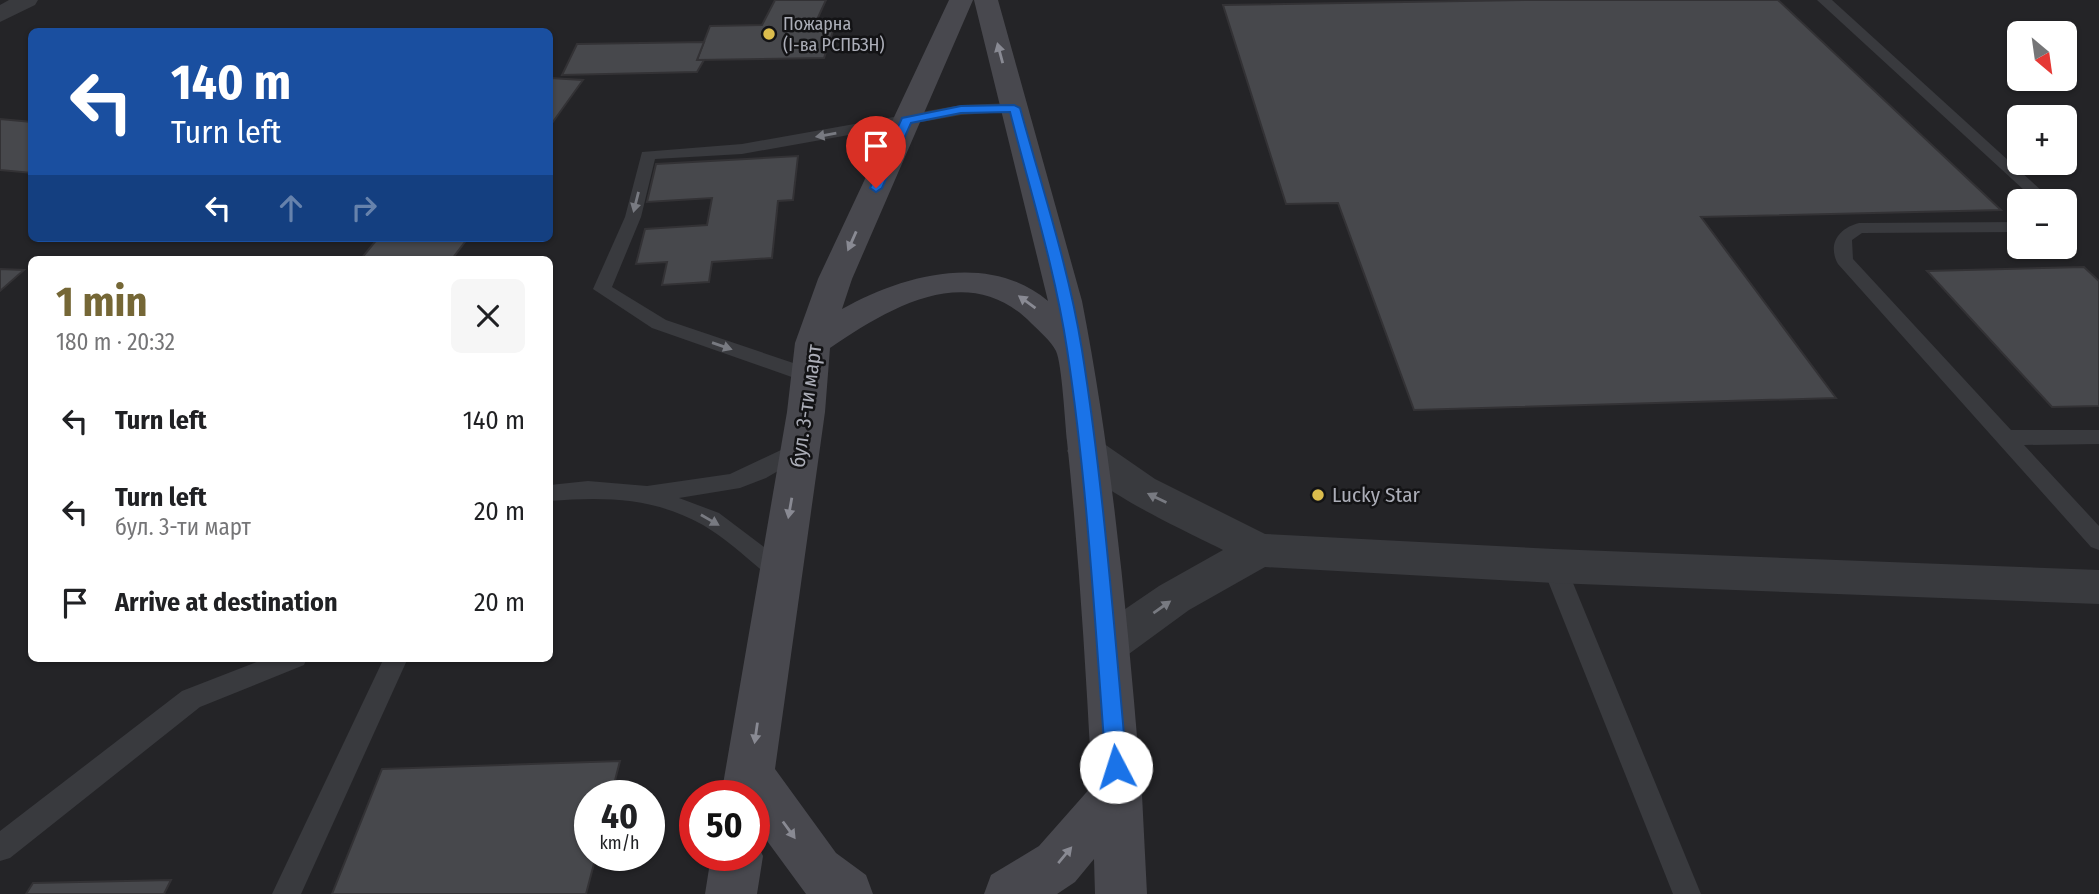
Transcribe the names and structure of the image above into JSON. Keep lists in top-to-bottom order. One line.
{"streets":{"main road":["бул. 3-ти март"]},"places":["Пожарна (I-ва РСПБЗН)","Lucky Star"],"north":"bottom right","page":{"map_buttons":["+","−"],"turn":["140 m","Turn left"],"heading":["1 min","180 m · 20:32"],"list":[{"name":"Turn left","value":"140 m"},{"name":"Turn left","note":"бул. 3-ти март","value":"20 m"},{"name":"Arrive at destination","value":"20 m"}],"speed":"40 km/h","limit":"50"}}
